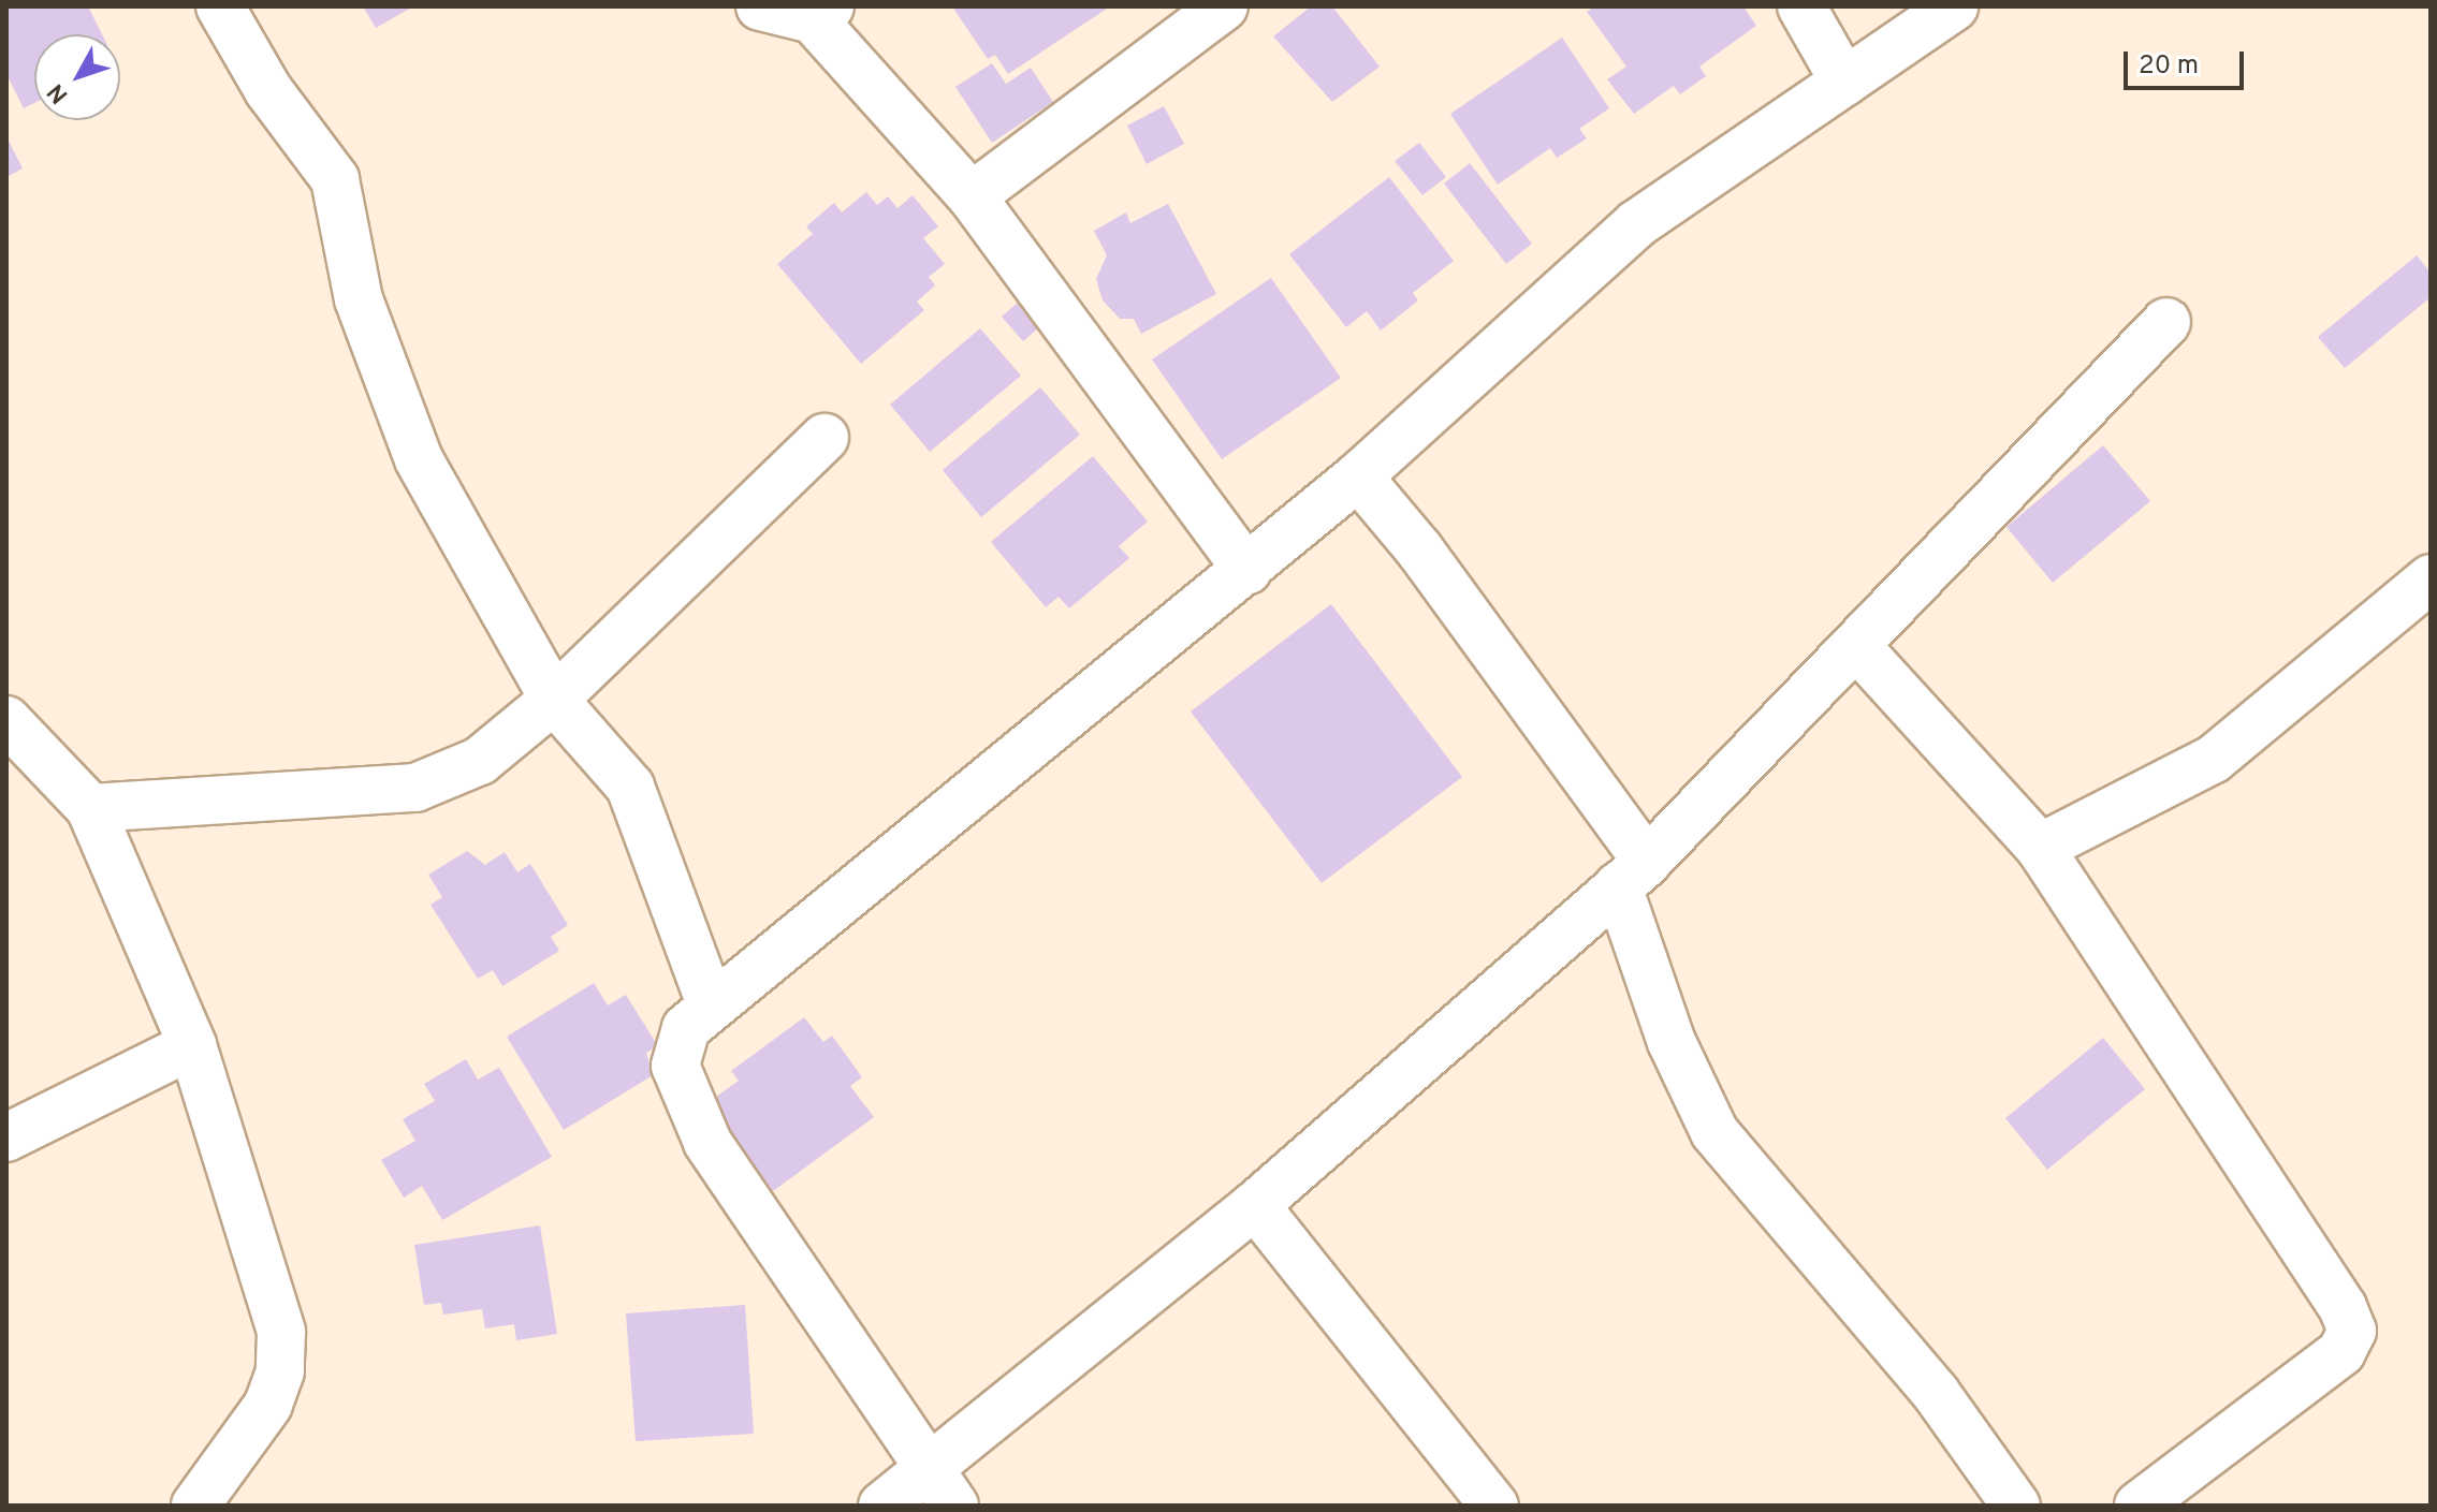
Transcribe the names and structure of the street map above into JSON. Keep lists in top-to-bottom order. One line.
{"scale_bar":"20 m","north":"bottom left"}
